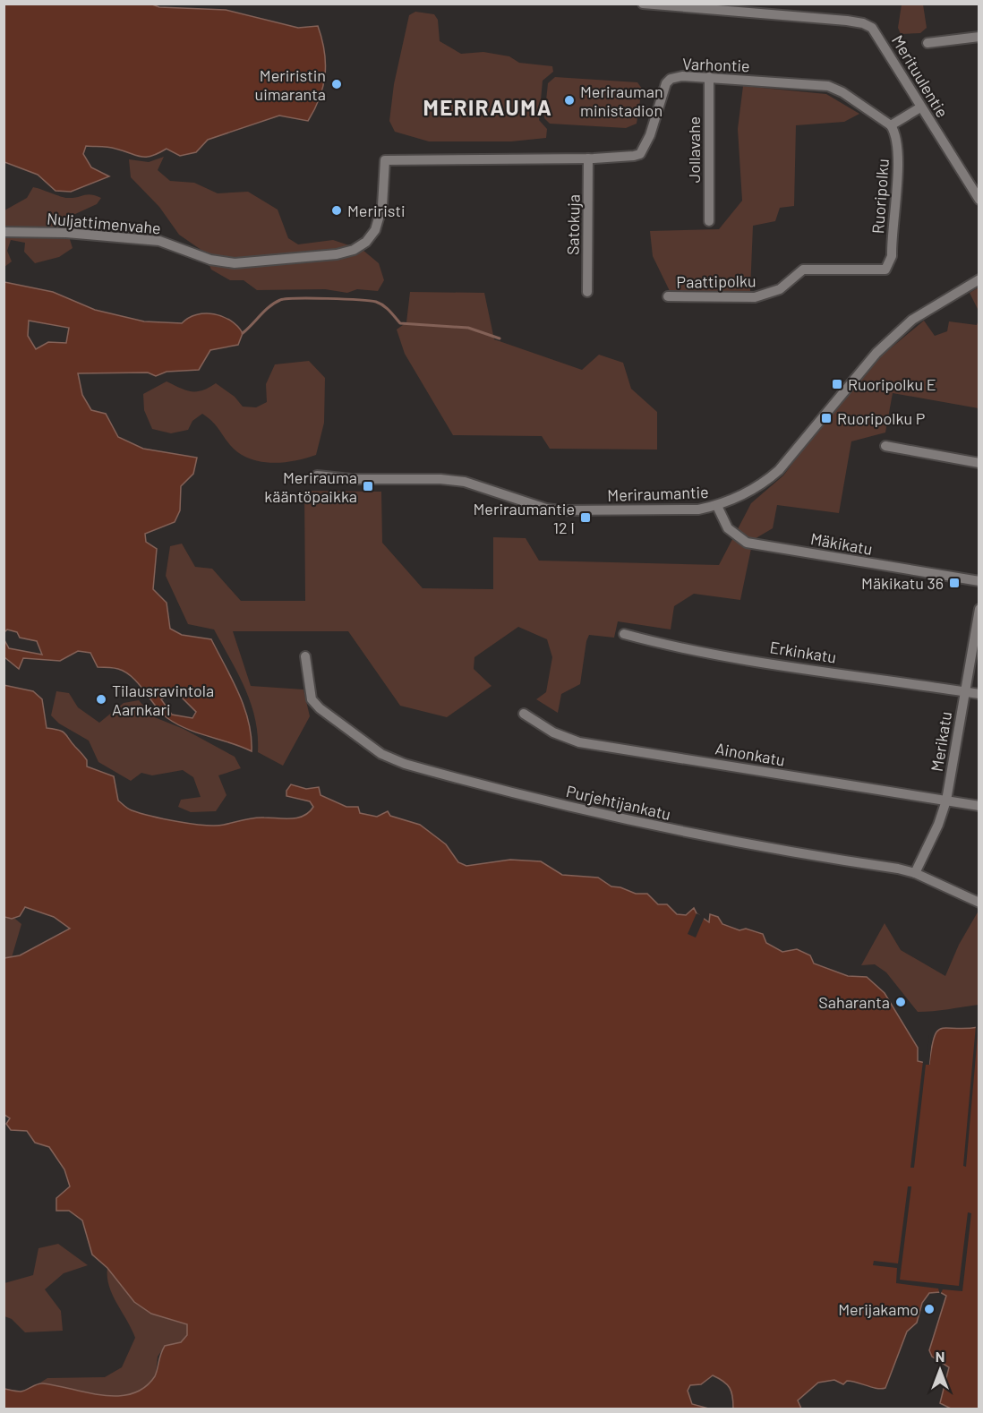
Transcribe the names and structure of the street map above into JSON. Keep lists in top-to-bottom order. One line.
{"streets":{"street":["Varhontie","Merituulentie","Jollavahe","Ruoripolku","Nuljattimenvahe","Satokuja","Paattipolku","Meriraumantie","Mäkikatu","Erkinkatu","Merikatu","Ainonkatu","Purjehtijankatu"]},"crossings":[["Varhontie","Jollavahe"],["Varhontie","Ruoripolku"],["Varhontie","Nuljattimenvahe"],["Varhontie","Satokuja"],["Ruoripolku","Paattipolku"],["Meriraumantie","Mäkikatu"],["Erkinkatu","Merikatu"],["Merikatu","Ainonkatu"],["Merikatu","Purjehtijankatu"]],"districts":["MERIRAUMA"],"places":{"other":["Meriristin uimaranta","Merirauman ministadion","Meriristi","Tilausravintola Aarnkari","Saharanta","Merijakamo"],"transit":["Ruoripolku E","Ruoripolku P","Merirauma kääntöpaikka","Meriraumantie 12 I","Mäkikatu 36"]},"north":"top"}
